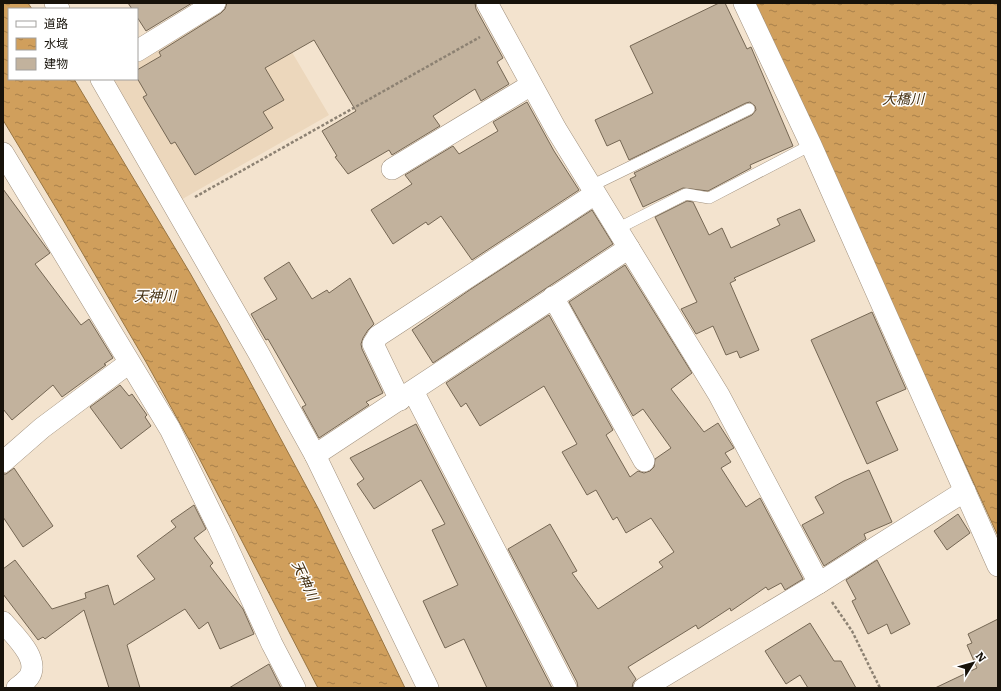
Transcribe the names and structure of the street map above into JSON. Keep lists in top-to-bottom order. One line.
{"water":["大橋川","天神川"],"legend":["道路","水域","建物"],"north":"top right"}
